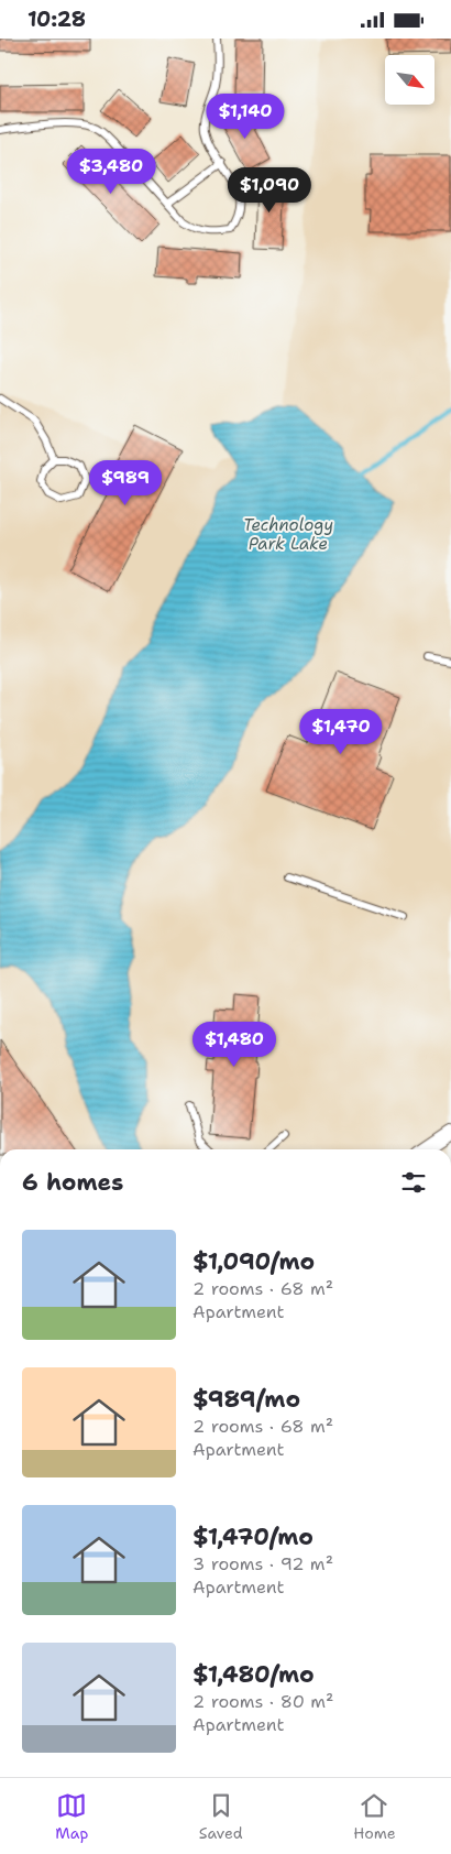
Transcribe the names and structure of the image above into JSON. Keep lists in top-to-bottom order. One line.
{"water":["Technology Park Lake"],"north":"bottom right","page":{"status":"10:28","price":["$1,140","$3,480","$1,090","$989","$1,470","$1,480"],"heading":"6 homes","list":[{"name":"$1,090/mo","note":"2 rooms · 68 m² · Apartment"},{"name":"$989/mo","note":"2 rooms · 68 m² · Apartment"},{"name":"$1,470/mo","note":"3 rooms · 92 m² · Apartment"},{"name":"$1,480/mo","note":"2 rooms · 80 m² · Apartment"}],"tabs":["Map","Saved","Home"]}}
